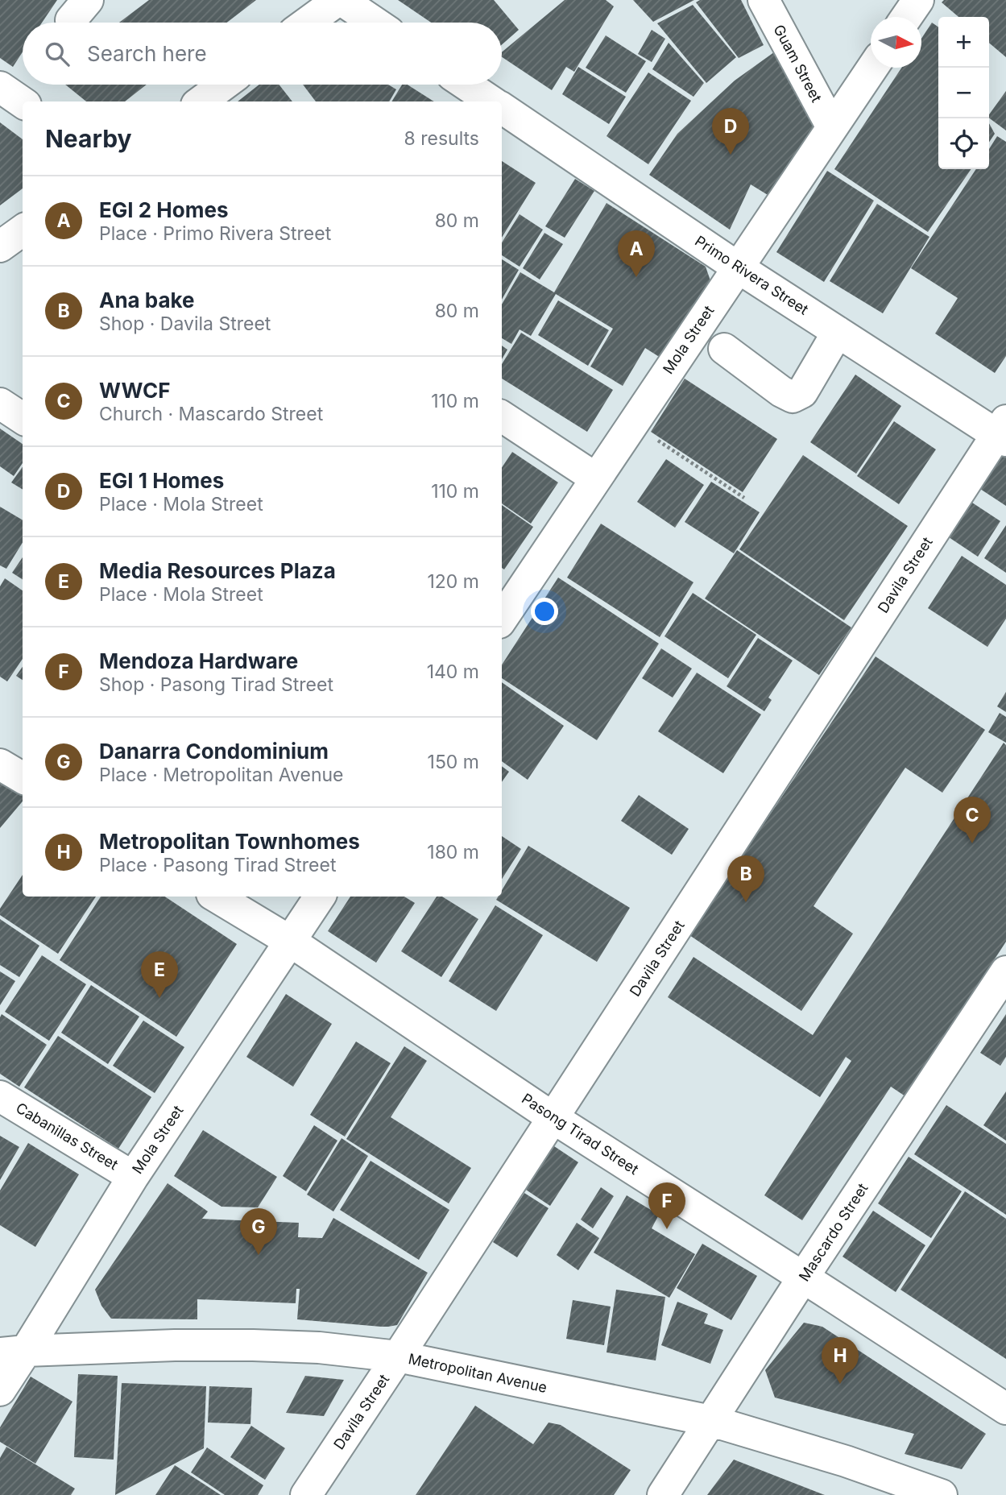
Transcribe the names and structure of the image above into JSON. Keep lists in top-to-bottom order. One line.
{"streets":{"street":["Guam Street","Primo Rivera Street","Mola Street","Davila Street","Pasong Tirad Street","Cabanillas Street","Mascardo Street","Metropolitan Avenue"]},"crossings":[["Guam Street","Mola Street"],["Primo Rivera Street","Mola Street"],["Primo Rivera Street","Davila Street"],["Mola Street","Pasong Tirad Street"],["Mola Street","Cabanillas Street"],["Mola Street","Metropolitan Avenue"],["Davila Street","Pasong Tirad Street"],["Davila Street","Metropolitan Avenue"],["Pasong Tirad Street","Mascardo Street"],["Mascardo Street","Metropolitan Avenue"]],"north":"right","page":{"map_buttons":["+","−"],"search":"Search here","heading":["Nearby","8 results"],"pins":["D","A","C","B","E","F","G","H"],"list":[{"mark":"A","name":"EGI 2 Homes","note":"Place · Primo Rivera Street","value":"80 m"},{"mark":"B","name":"Ana bake","note":"Shop · Davila Street","value":"80 m"},{"mark":"C","name":"WWCF","note":"Church · Mascardo Street","value":"110 m"},{"mark":"D","name":"EGI 1 Homes","note":"Place · Mola Street","value":"110 m"},{"mark":"E","name":"Media Resources Plaza","note":"Place · Mola Street","value":"120 m"},{"mark":"F","name":"Mendoza Hardware","note":"Shop · Pasong Tirad Street","value":"140 m"},{"mark":"G","name":"Danarra Condominium","note":"Place · Metropolitan Avenue","value":"150 m"},{"mark":"H","name":"Metropolitan Townhomes","note":"Place · Pasong Tirad Street","value":"180 m"}]}}
